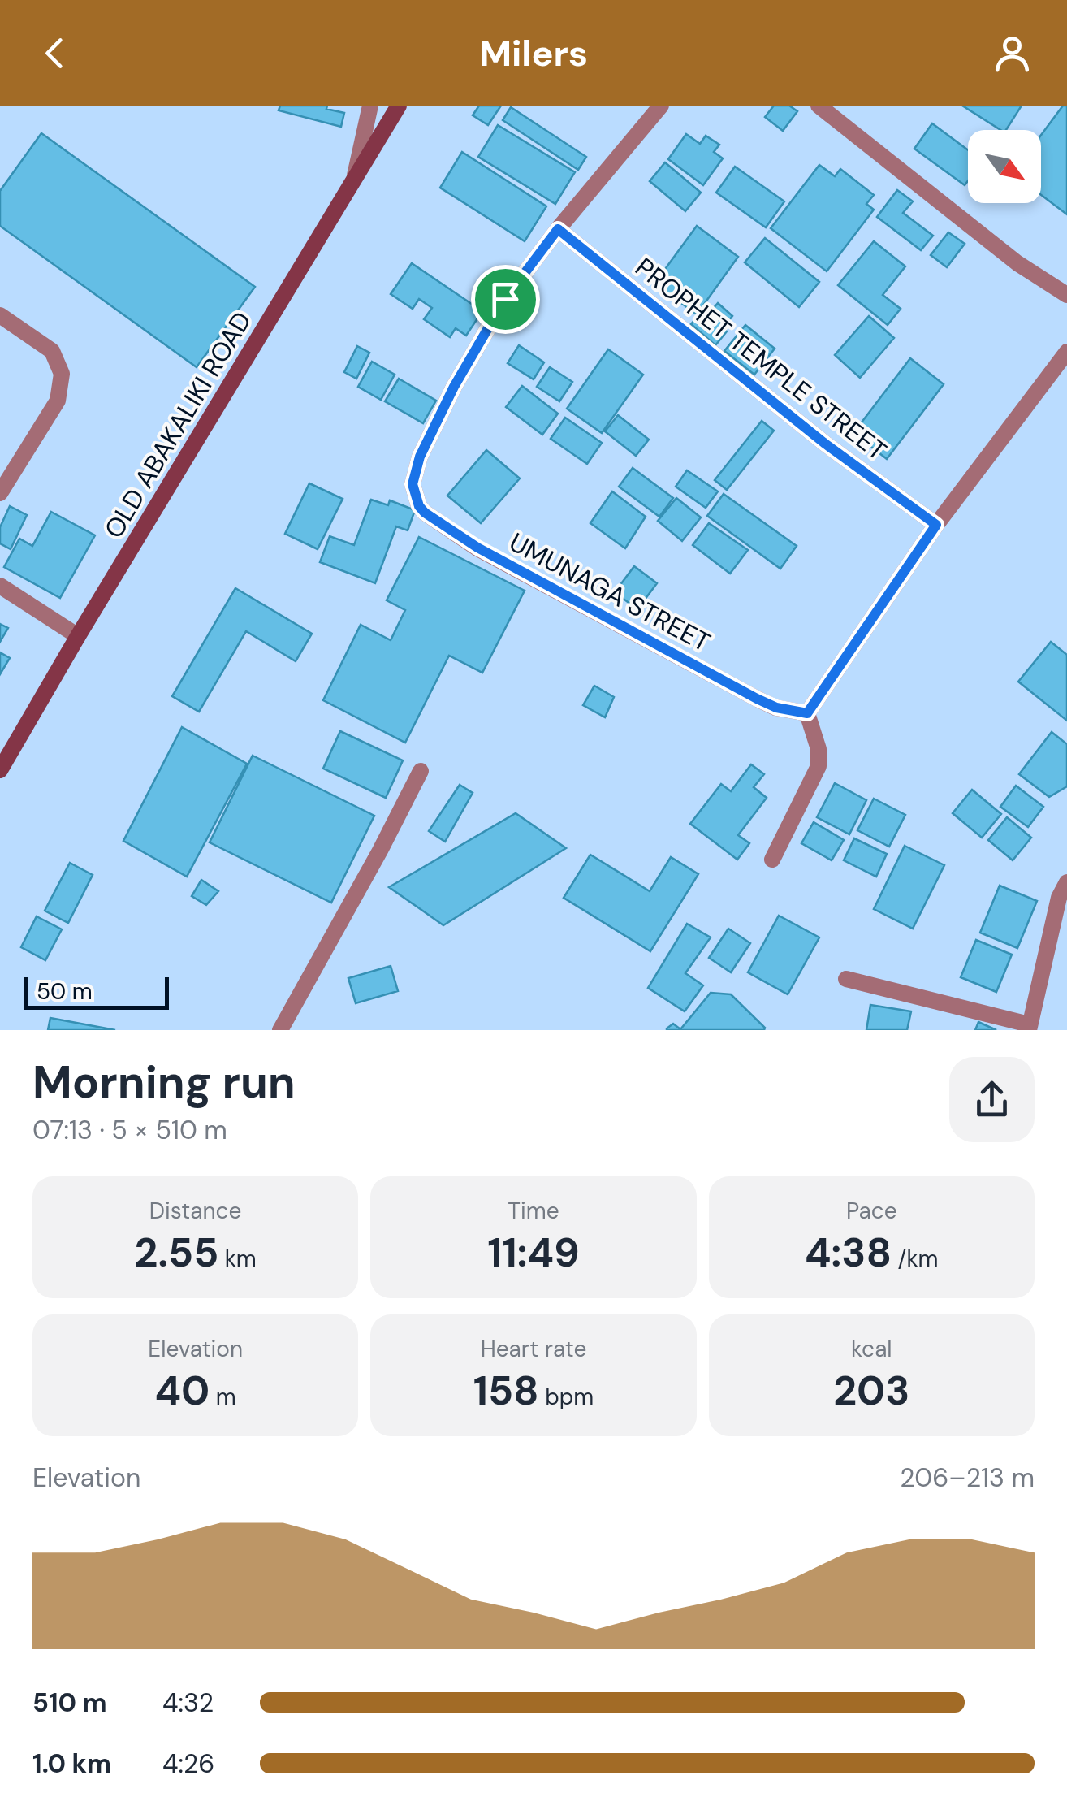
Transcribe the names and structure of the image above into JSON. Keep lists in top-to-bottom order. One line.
{"streets":{"main road":["OLD ABAKALIKI ROAD"],"street":["PROPHET TEMPLE STREET","UMUNAGA STREET"]},"crossings":[["PROPHET TEMPLE STREET","UMUNAGA STREET"]],"scale_bar":"50 m","north":"bottom right","page":{"header":"Milers","scale":"50 m","heading":["Morning run","07:13 · 5 × 510 m"],"stats":[["Distance","2.55 km"],["Time","11:49"],["Pace","4:38 /km"],["Elevation","40 m"],["Heart rate","158 bpm"],["kcal","203"]],"chart":["Elevation","206–213 m"],"list":[{"name":"510 m","note":"4:32"},{"name":"1.0 km","note":"4:26"}]}}
